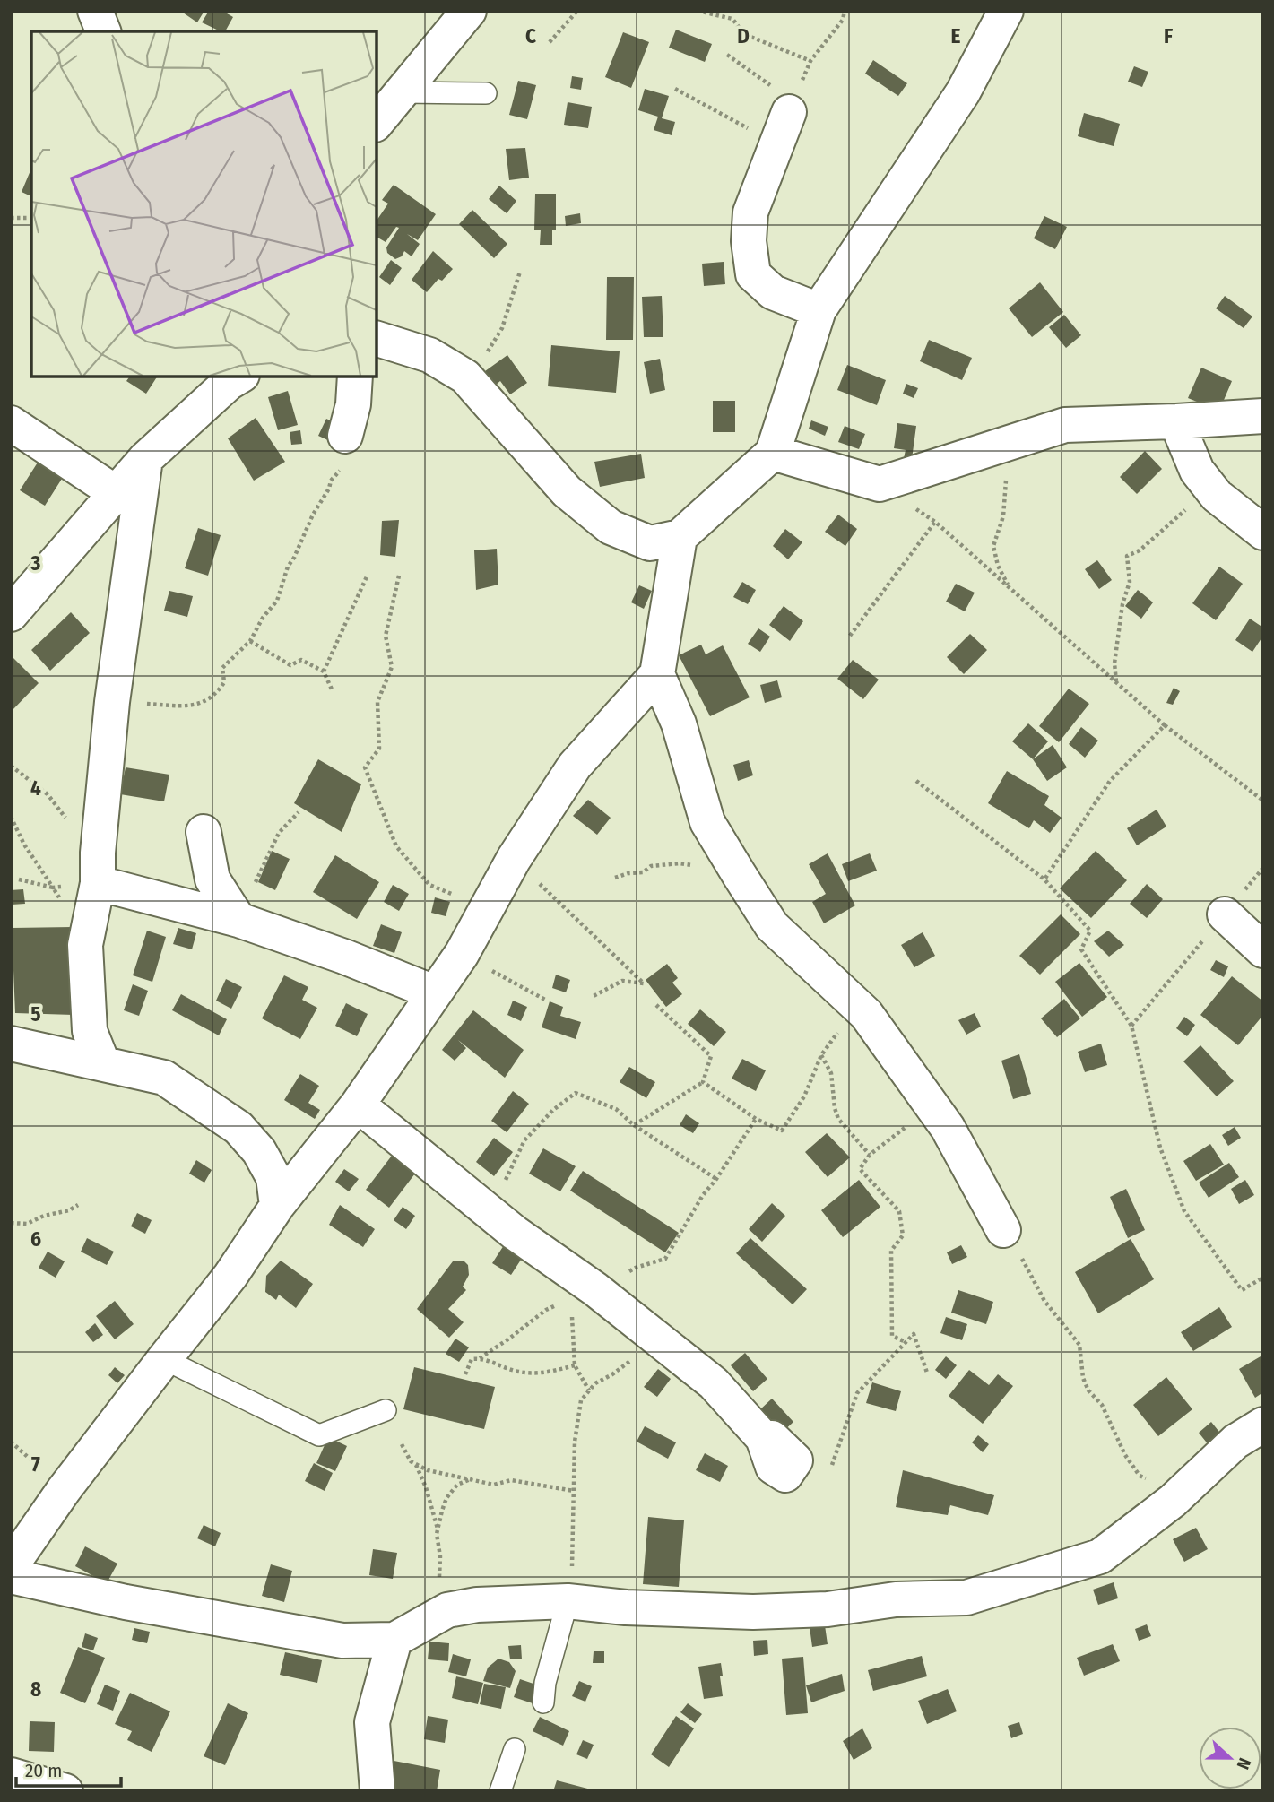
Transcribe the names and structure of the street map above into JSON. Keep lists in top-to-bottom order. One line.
{"scale_bar":"20 m","north":"right","grid":{"columns":["C","D","E","F"],"rows":["3","4","5","6","7","8"]}}
